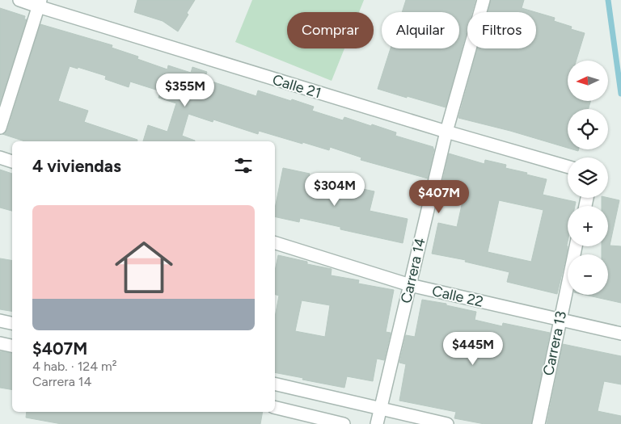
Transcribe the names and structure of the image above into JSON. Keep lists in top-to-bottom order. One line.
{"streets":{"street":["Calle 21","Carrera 14","Calle 22","Carrera 13"]},"crossings":[["Calle 21","Carrera 14"],["Carrera 14","Calle 22"],["Calle 22","Carrera 13"]],"north":"left","page":{"chip":["Comprar","Alquilar","Filtros"],"map_buttons":["+","−"],"price":["$355M","$304M","$407M","$445M"],"heading":"4 viviendas","list":[{"name":"$407M","note":"4 hab. · 124 m² · Carrera 14"}]}}
